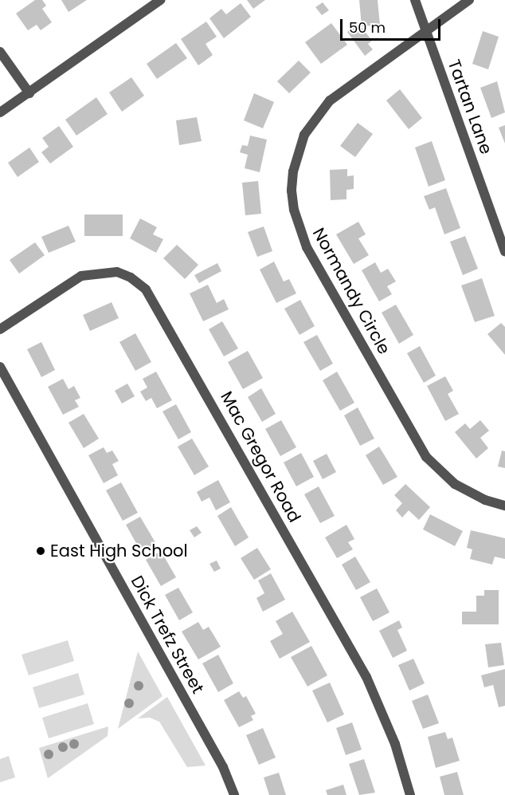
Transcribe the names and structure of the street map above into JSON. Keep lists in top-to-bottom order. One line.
{"streets":{"street":["Tartan Lane","Normandy Circle","Mac Gregor Road","Dick Trefz Street"]},"crossings":[["Tartan Lane","Normandy Circle"]],"places":["East High School"],"scale_bar":"50 m"}
